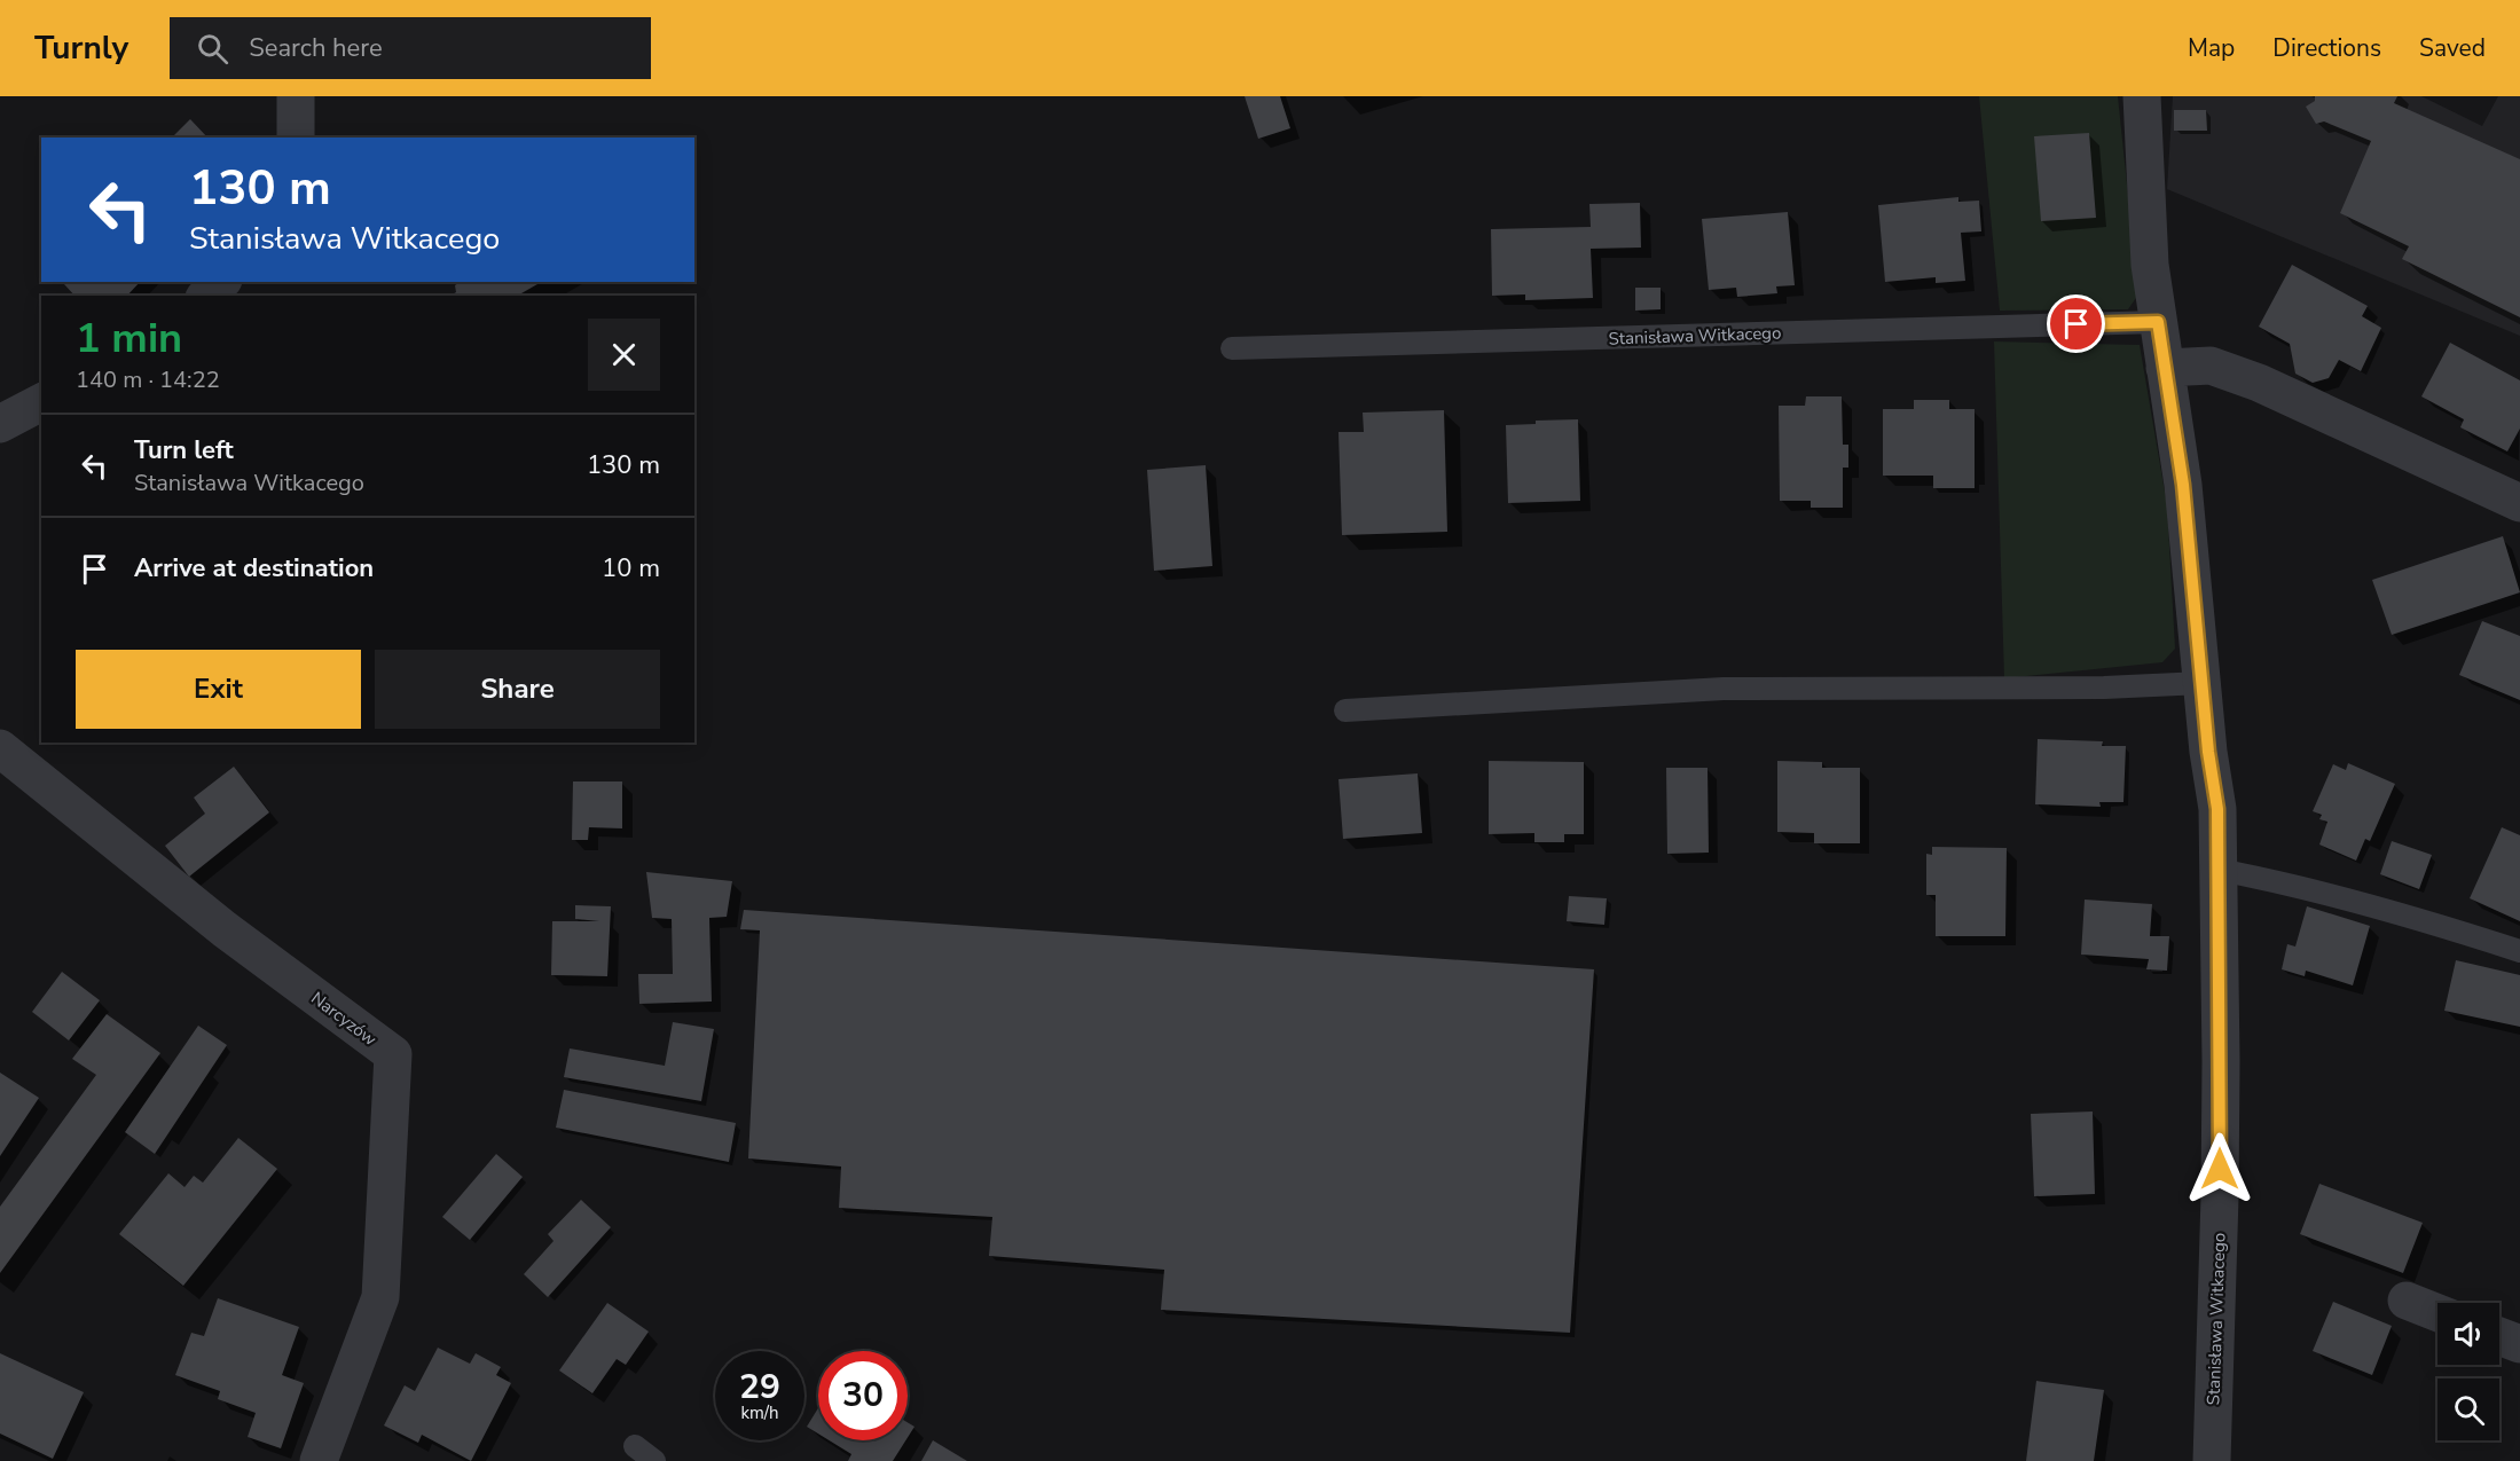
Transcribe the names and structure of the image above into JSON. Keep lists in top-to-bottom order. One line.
{"streets":{"street":["Stanisława Witkacego","Narcyzów"]},"page":{"header":"Turnly","search":"Search here","nav":["Map","Directions","Saved"],"turn":["130 m","Stanisława Witkacego"],"heading":["1 min","140 m · 14:22"],"list":[{"name":"Turn left","note":"Stanisława Witkacego","value":"130 m"},{"name":"Arrive at destination","value":"10 m"}],"buttons":["Exit","Share"],"speed":"29 km/h","limit":"30"}}
